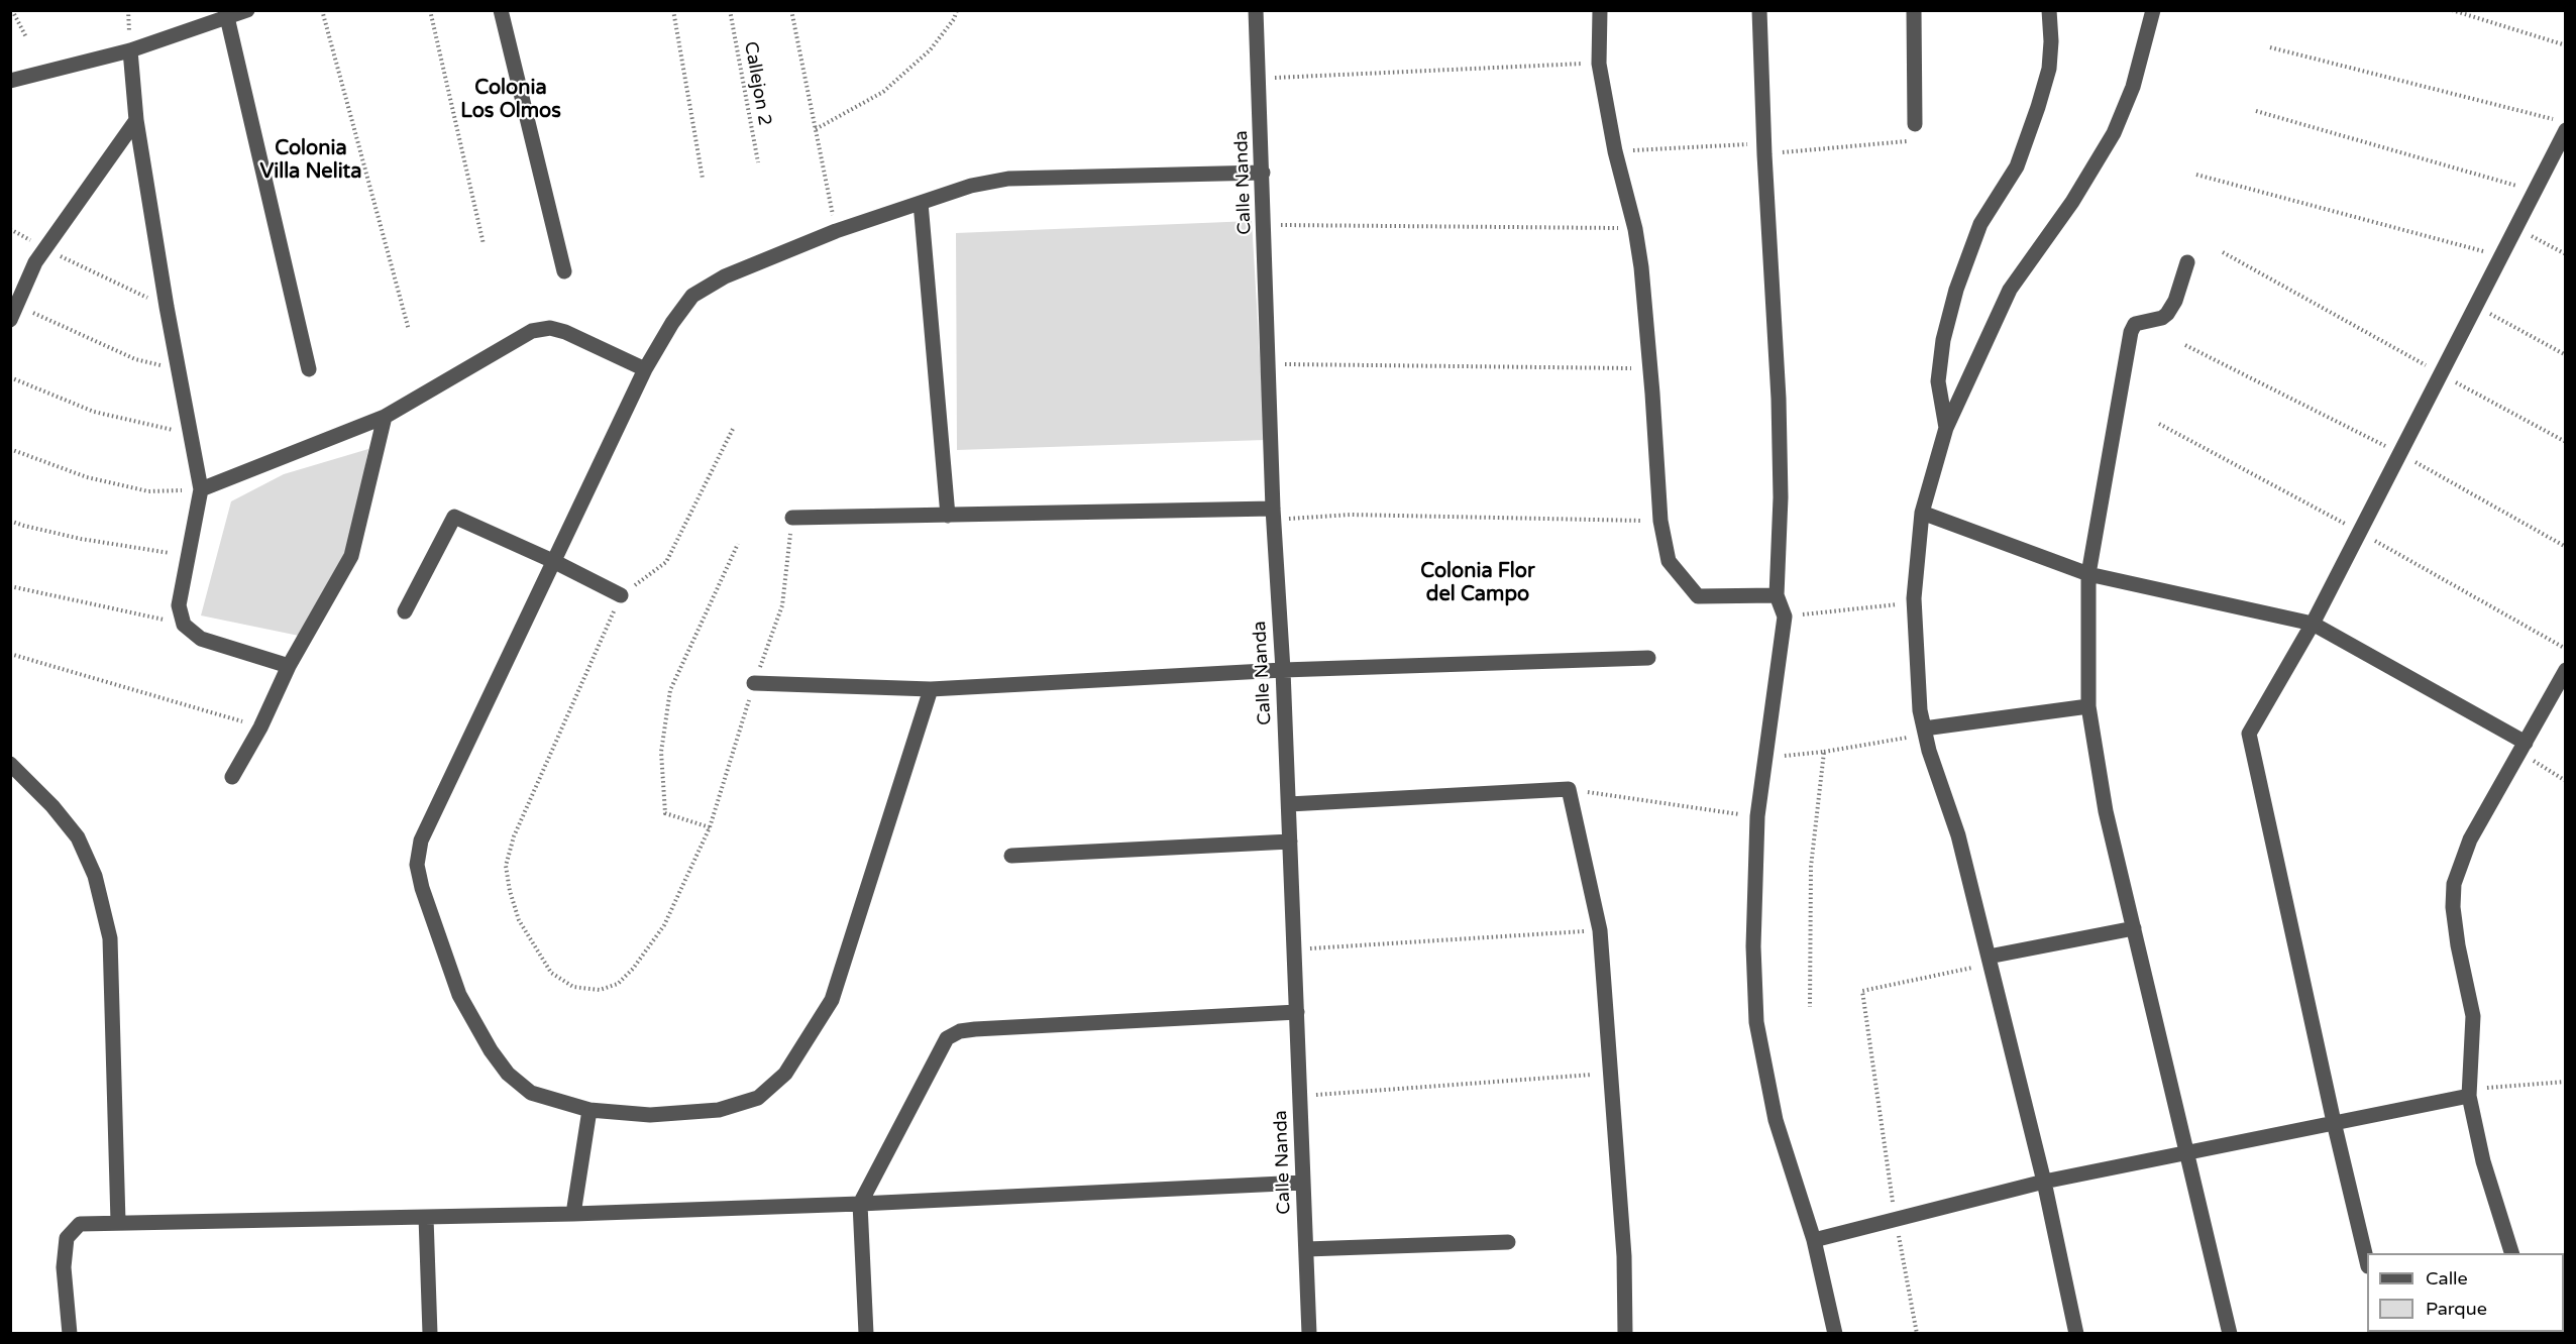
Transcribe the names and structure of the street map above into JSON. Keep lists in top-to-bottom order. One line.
{"streets":{"street":["Calle Nanda"],"path":["Callejon 2"]},"districts":["Colonia Los Olmos","Colonia Villa Nelita","Colonia Flor del Campo"],"legend":["Calle","Parque"]}
